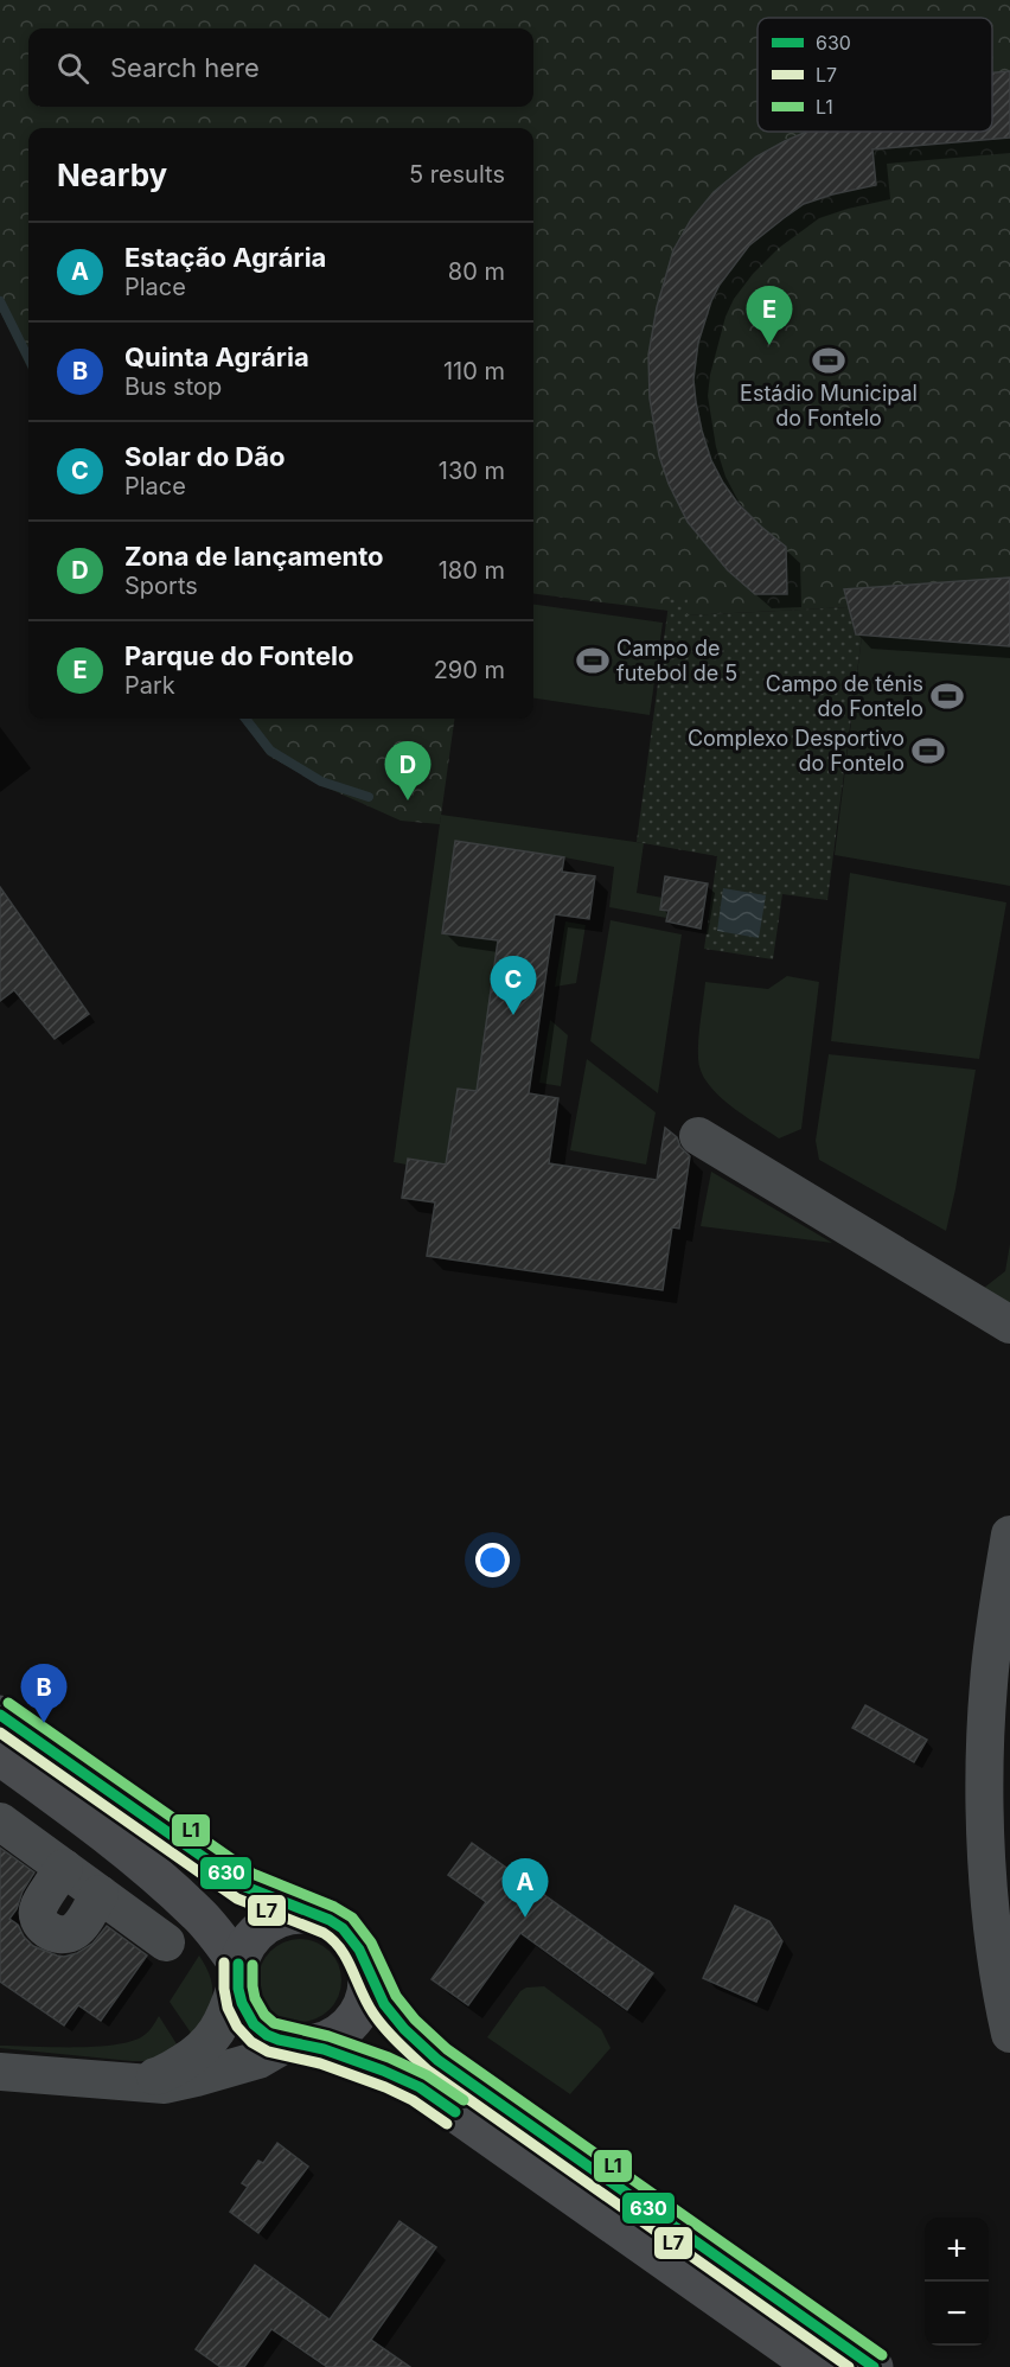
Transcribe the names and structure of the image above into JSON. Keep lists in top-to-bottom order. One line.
{"places":{"sports":["Estádio Municipal do Fontelo","Campo de futebol de 5","Campo de ténis do Fontelo","Complexo Desportivo do Fontelo"]},"lines":["transit line L1","transit line 630","transit line L7"],"legend":["630","L7","L1"],"page":{"search":"Search here","heading":["Nearby","5 results"],"list":[{"mark":"A","name":"Estação Agrária","note":"Place","value":"80 m"},{"mark":"B","name":"Quinta Agrária","note":"Bus stop","value":"110 m"},{"mark":"C","name":"Solar do Dão","note":"Place","value":"130 m"},{"mark":"D","name":"Zona de lançamento","note":"Sports","value":"180 m"},{"mark":"E","name":"Parque do Fontelo","note":"Park","value":"290 m"}],"pins":["E","D","C","B","A"],"map_buttons":["+","−"]}}
